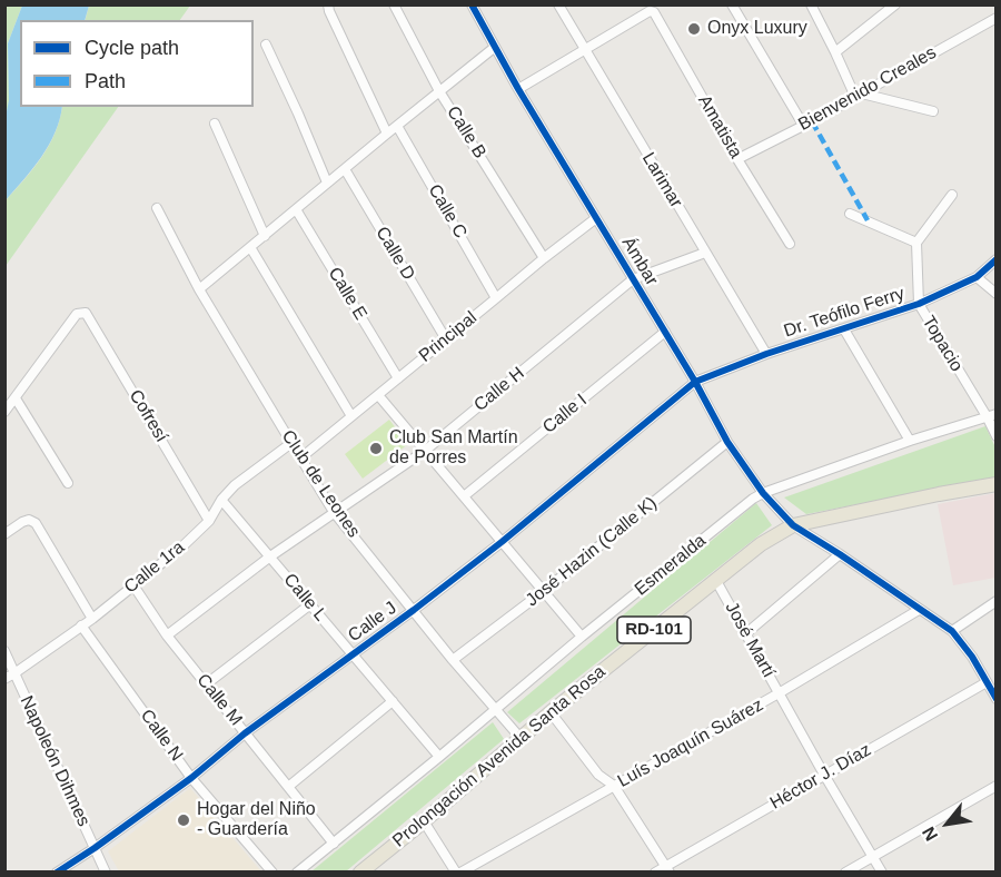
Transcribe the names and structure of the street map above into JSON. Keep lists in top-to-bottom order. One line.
{"streets":{"main road":["RD-101","Prolongación Avenida Santa Rosa"],"street":["Bienvenido Creales","Amatista","Calle B","Larimar","Calle C","Calle D","Ámbar","Calle E","Dr. Teófilo Ferry","Principal","Topacio","Calle H","Calle I","Cofresí","Club de Leones","José Hazin (Calle K)","Esmeralda","Calle 1ra","Calle L","Calle J","José Martí","Calle M","Calle N","Luís Joaquín Suárez","Napoleón Dihmes","Héctor J. Díaz"]},"crossings":[["Bienvenido Creales","Amatista"],["Amatista","Larimar"],["Calle B","Principal"],["Larimar","Dr. Teófilo Ferry"],["Larimar","Calle H"],["Calle C","Principal"],["Calle D","Principal"],["Ámbar","Dr. Teófilo Ferry"],["Ámbar","Principal"],["Ámbar","Calle H"],["Ámbar","Calle I"],["Ámbar","José Hazin (Calle K)"],["Ámbar","Esmeralda"],["Ámbar","Calle J"],["Ámbar","Luís Joaquín Suárez"],["Ámbar","Prolongación Avenida Santa Rosa"],["Calle E","Principal"],["Dr. Teófilo Ferry","Topacio"],["Dr. Teófilo Ferry","Calle J"],["Principal","Club de Leones"],["Topacio","Esmeralda"],["Calle H","Club de Leones"],["Calle H","Calle L"],["Calle H","Calle M"],["Cofresí","Calle 1ra"],["Club de Leones","José Hazin (Calle K)"],["Club de Leones","Esmeralda"],["Club de Leones","Calle 1ra"],["Club de Leones","Calle J"],["Club de Leones","Prolongación Avenida Santa Rosa"],["Esmeralda","Calle L"],["Esmeralda","Calle M"],["Calle 1ra","Calle L"],["Calle 1ra","Calle M"],["Calle 1ra","Calle N"],["Calle 1ra","Napoleón Dihmes"],["Calle L","Calle J"],["Calle J","Calle M"],["Calle J","Calle N"],["Calle J","Napoleón Dihmes"],["José Martí","Luís Joaquín Suárez"],["José Martí","Prolongación Avenida Santa Rosa"],["José Martí","Héctor J. Díaz"]],"places":["Onyx Luxury","Club San Martín de Porres","Hogar del Niño - Guardería"],"legend":["Cycle path","Path"],"north":"bottom left"}
